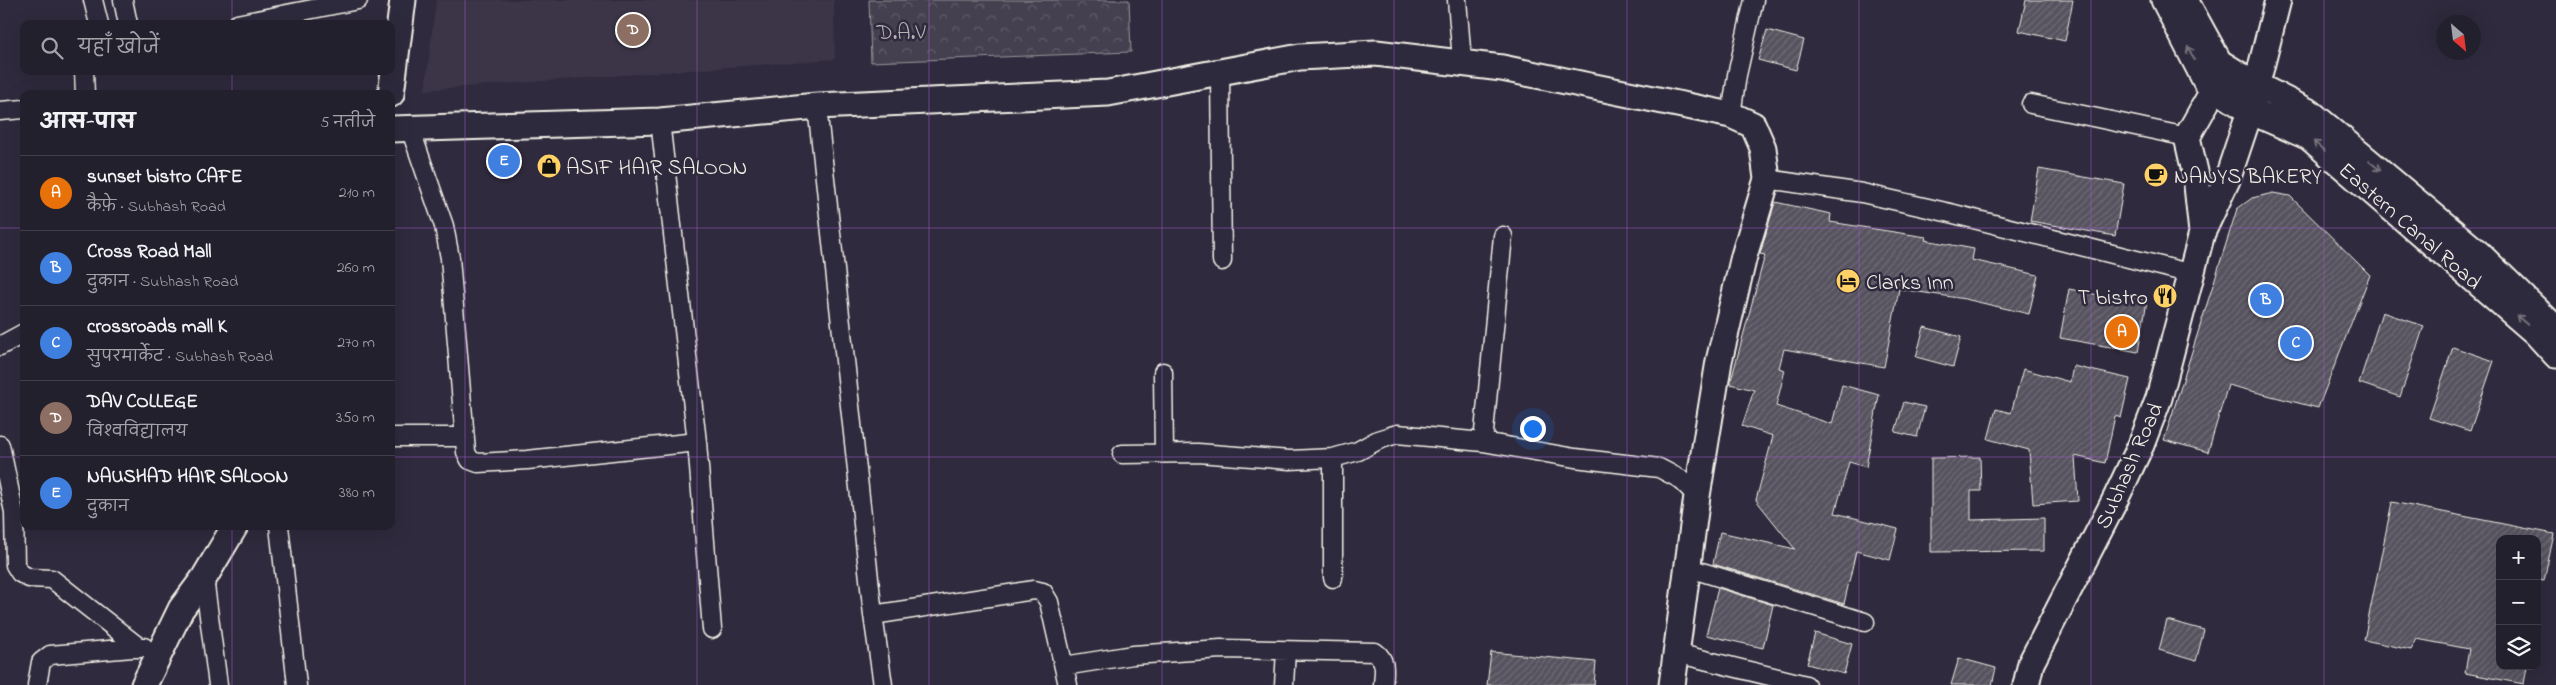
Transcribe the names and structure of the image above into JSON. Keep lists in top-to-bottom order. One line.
{"streets":{"street":["Eastern Canal Road","Subhash Road"]},"crossings":[["Eastern Canal Road","Subhash Road"]],"parks":["D.A.V"],"places":{"shop":["ASIF HAIR SALOON"],"cafe":["NANYS BAKERY"],"hotel":["Clarks Inn"],"restaurant":["T bistro"]},"north":"bottom right","page":{"pins":["D","E","B","A","C"],"search":"यहाँ खोजें","heading":["आस-पास","5 नतीजे"],"list":[{"mark":"A","name":"sunset bistro CAFE","note":"कैफ़े · Subhash Road","value":"210 m"},{"mark":"B","name":"Cross Road Mall","note":"दुकान · Subhash Road","value":"260 m"},{"mark":"C","name":"crossroads mall K","note":"सुपरमार्केट · Subhash Road","value":"270 m"},{"mark":"D","name":"DAV COLLEGE","note":"विश्वविद्यालय","value":"350 m"},{"mark":"E","name":"NAUSHAD HAIR SALOON","note":"दुकान","value":"380 m"}],"map_buttons":["+","−"]}}
